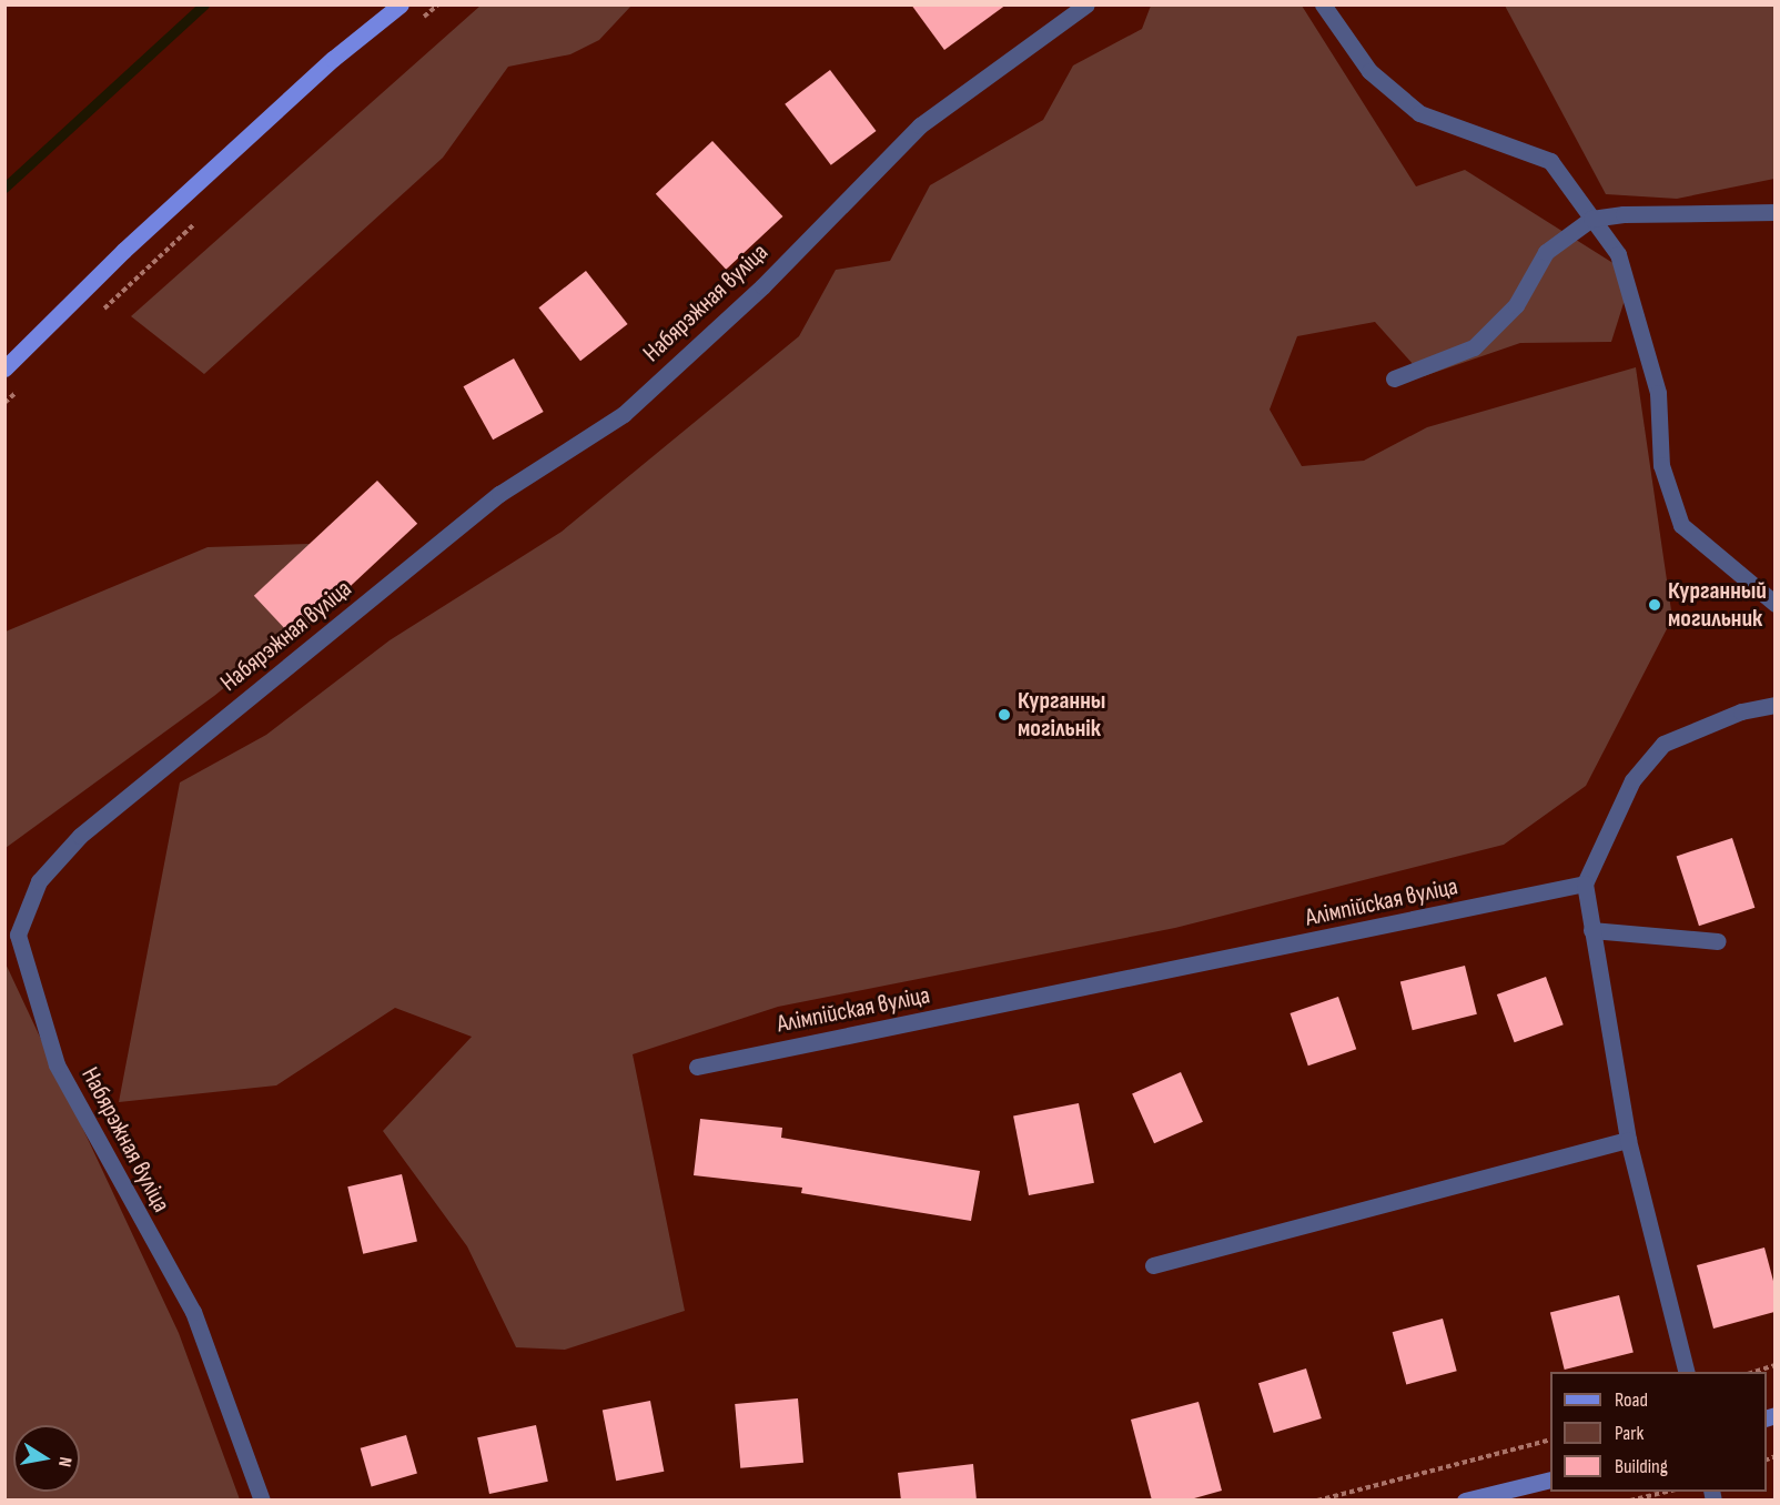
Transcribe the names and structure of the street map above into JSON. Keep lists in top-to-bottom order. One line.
{"streets":{"street":["Набярэжная вуліца","Алімпійская вуліца"]},"places":["Курганный могильник","Курганны могільнік"],"legend":["Road","Park","Building"],"north":"right"}
